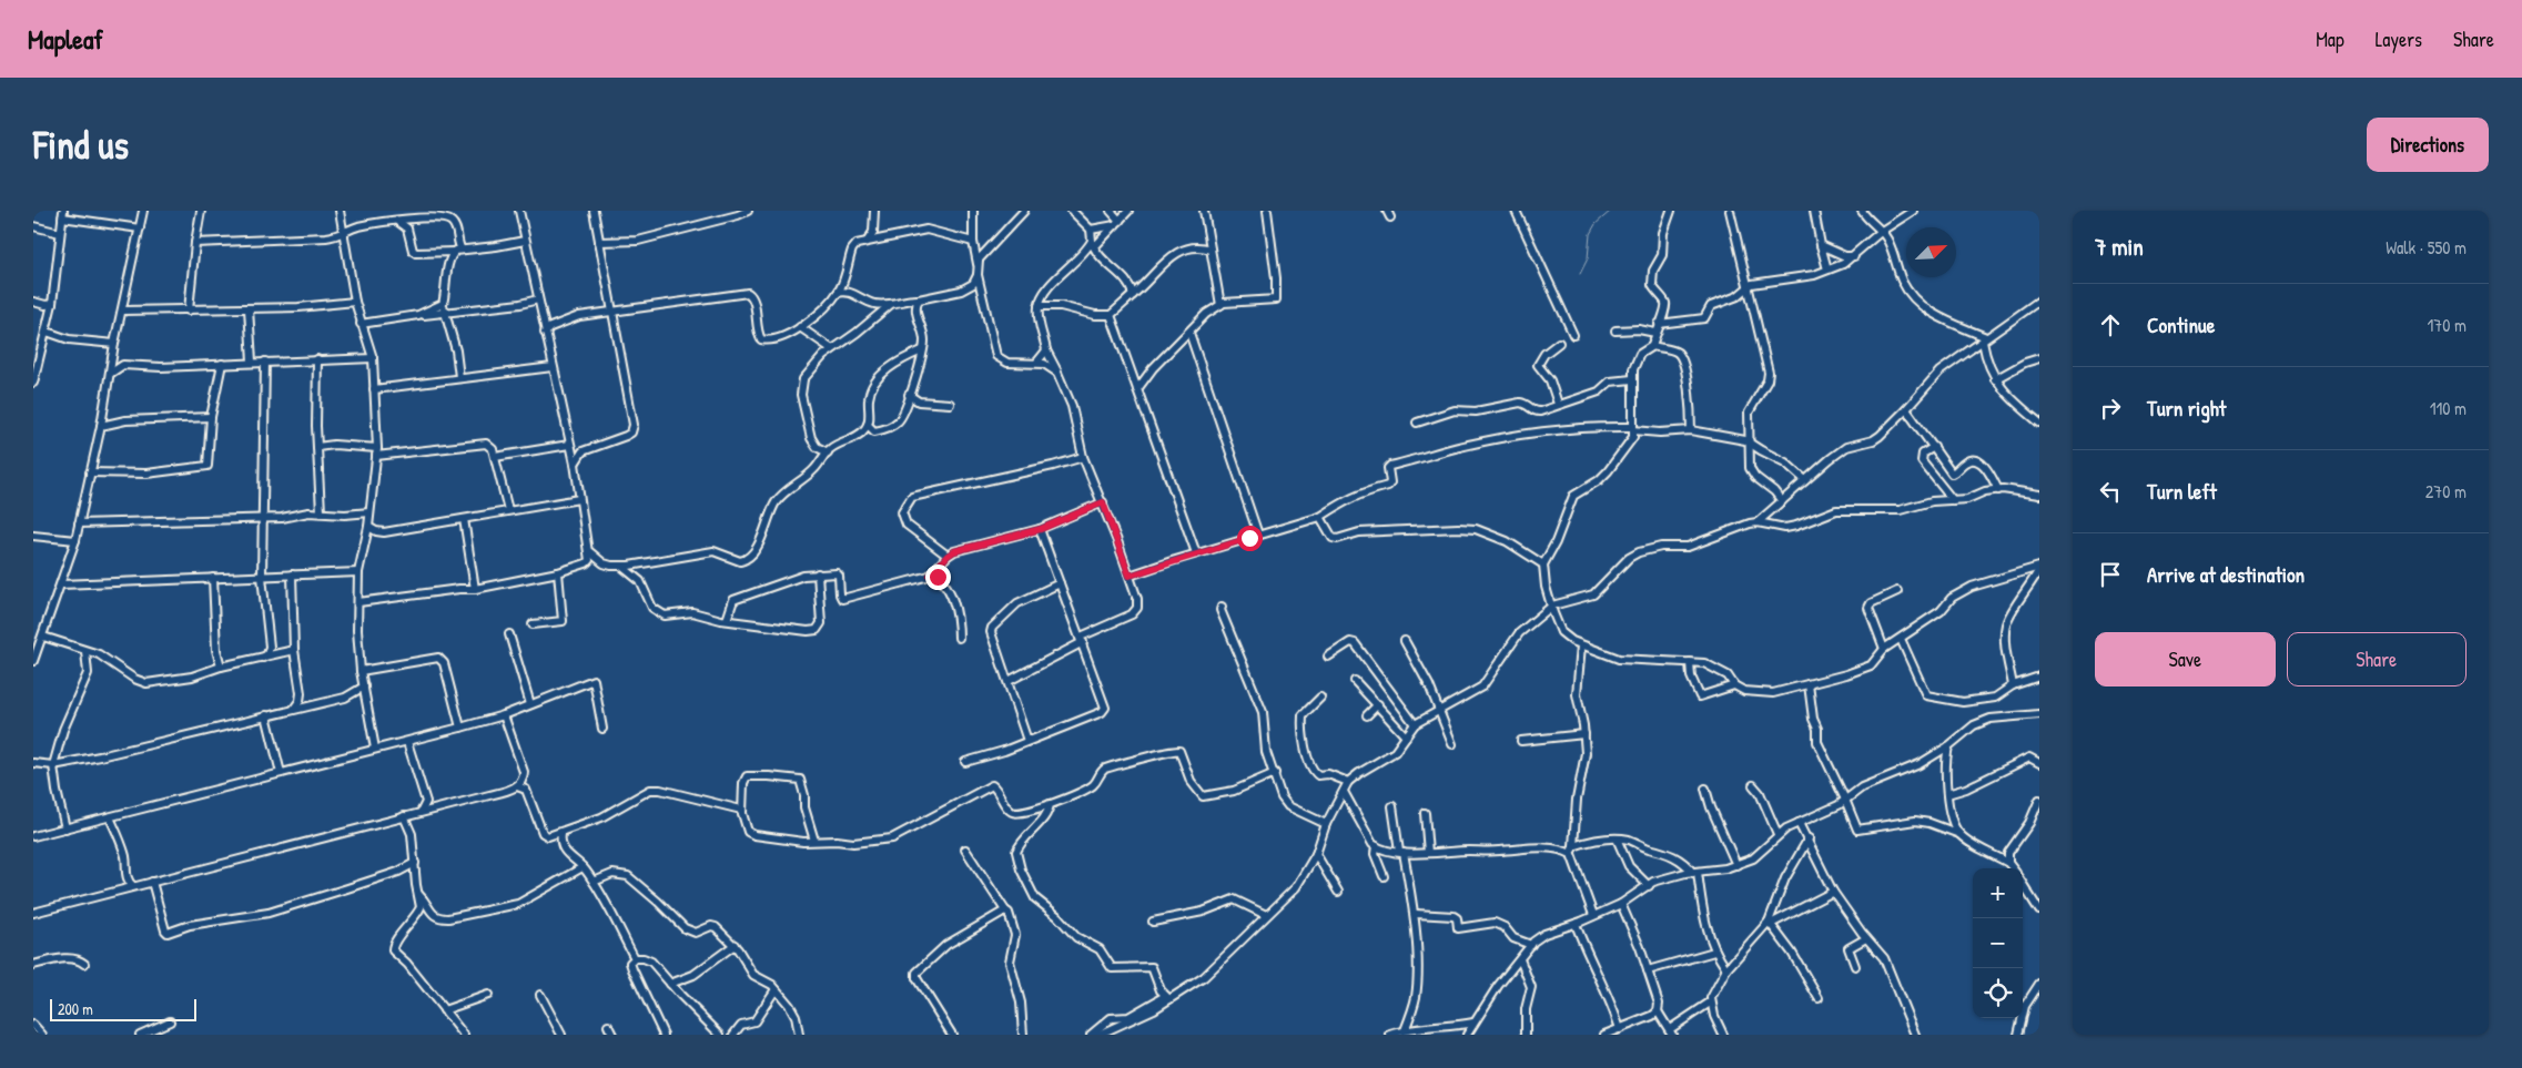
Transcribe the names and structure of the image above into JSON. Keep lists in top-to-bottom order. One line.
{"scale_bar":"200 m","north":"top right","page":{"header":"Mapleaf","nav":["Map","Layers","Share"],"buttons":["Directions",["Save","Share"]],"title":"Find us","heading":["7 min","Walk · 550 m"],"list":[["Continue","170 m"],["Turn right","110 m"],["Turn left","270 m"],"Arrive at destination"],"map_buttons":["+","−"],"scale":"200 m"}}
